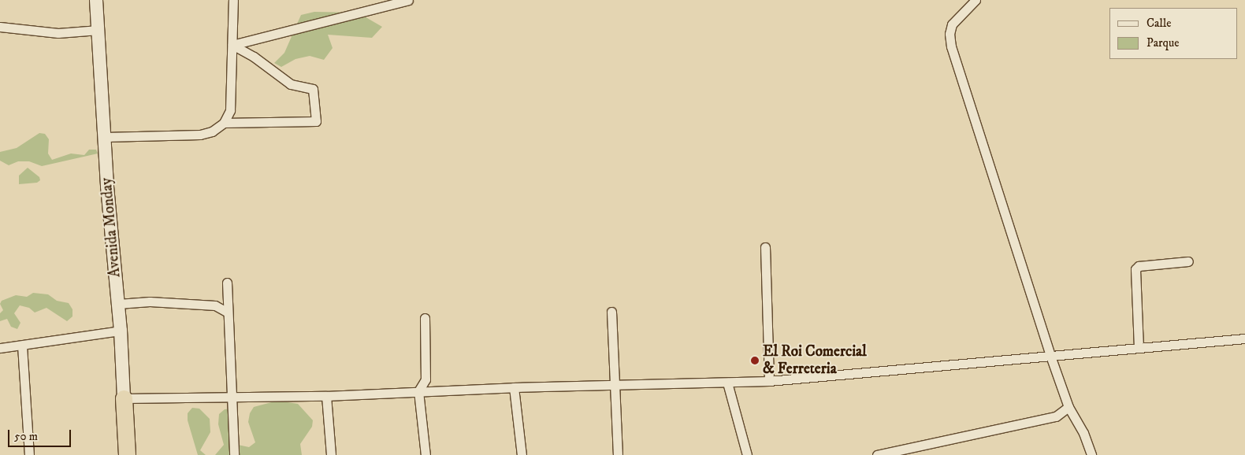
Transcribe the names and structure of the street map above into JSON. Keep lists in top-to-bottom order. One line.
{"streets":{"highway":["Avenida Monday"]},"places":["El Roi Comercial & Ferreteria"],"legend":["Calle","Parque"],"scale_bar":"50 m"}
